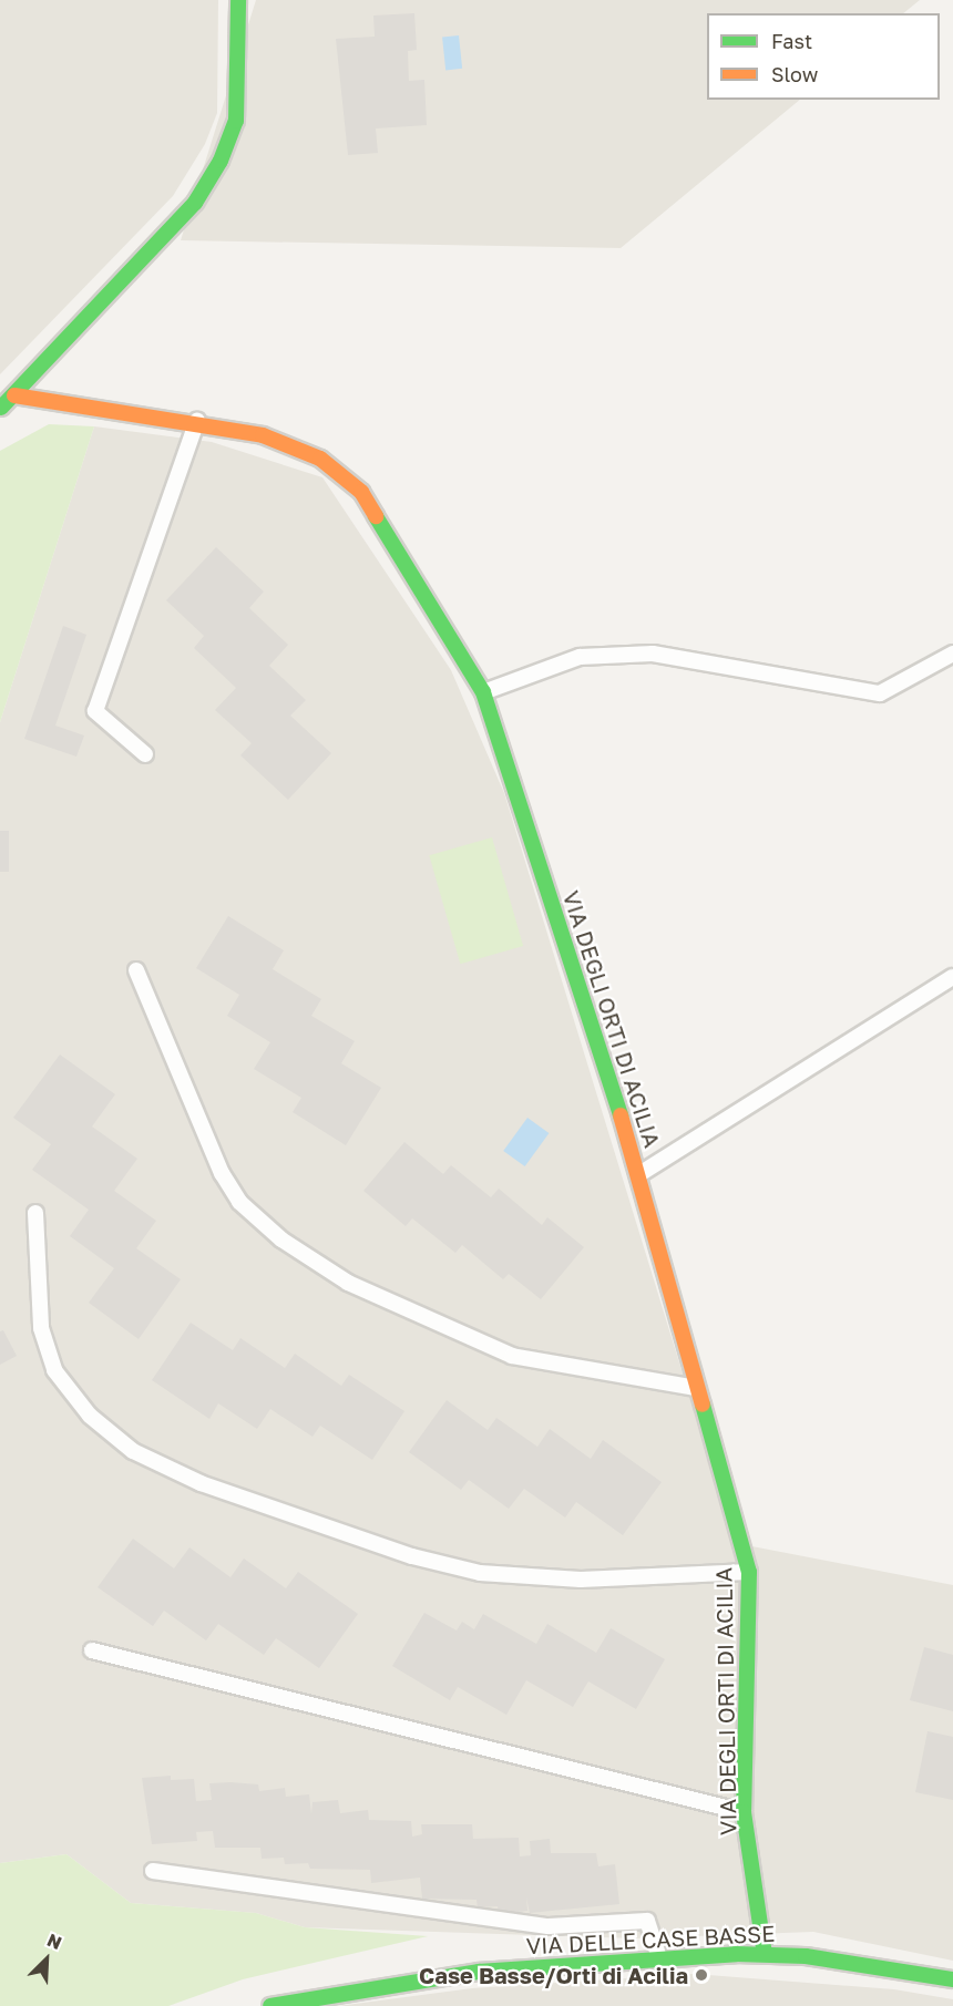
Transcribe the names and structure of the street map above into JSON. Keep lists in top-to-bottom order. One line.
{"streets":{"street":["VIA DEGLI ORTI DI ACILIA","VIA DELLE CASE BASSE"]},"crossings":[["VIA DEGLI ORTI DI ACILIA","VIA DELLE CASE BASSE"]],"places":["Case Basse/Orti di Acilia"],"legend":["Fast","Slow"],"north":"top right"}
